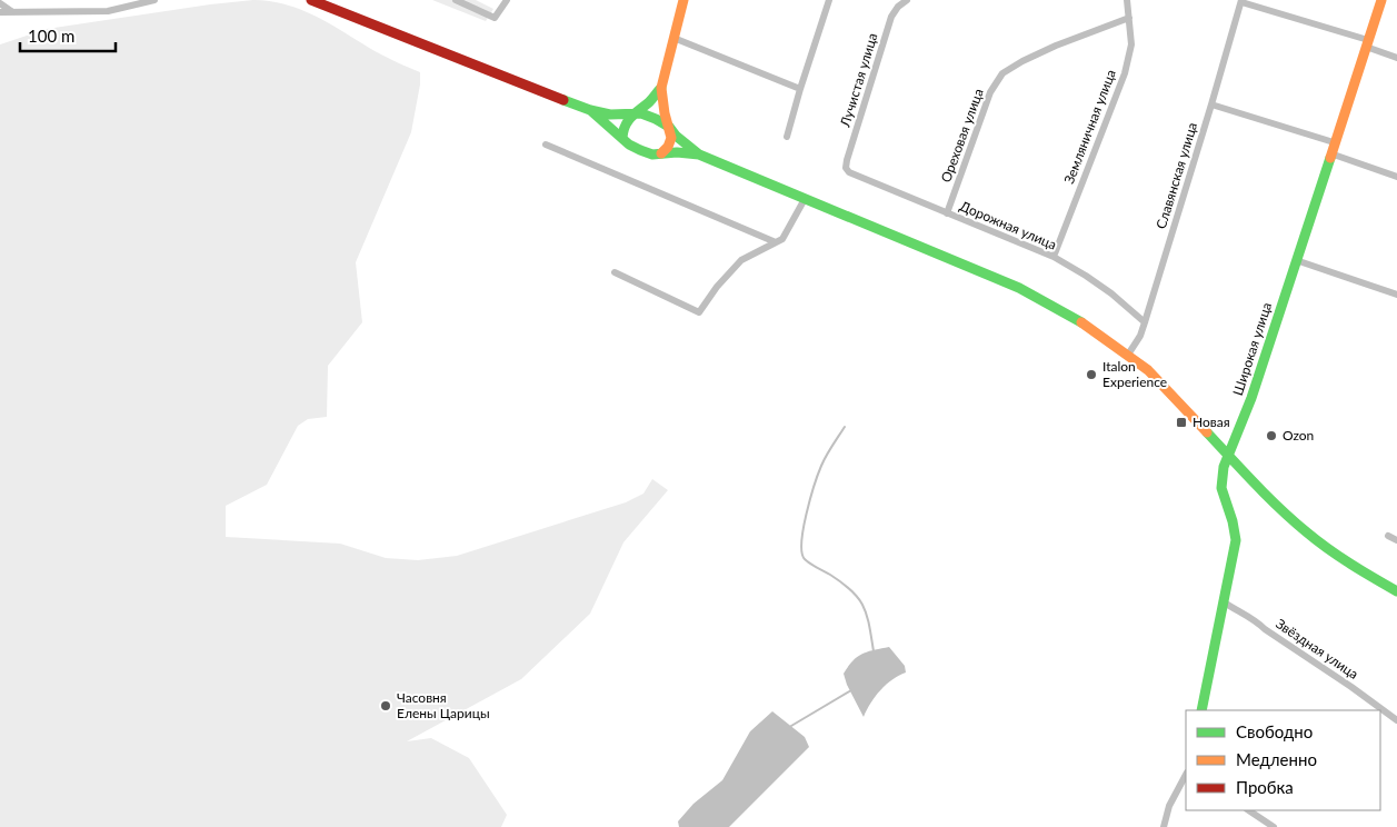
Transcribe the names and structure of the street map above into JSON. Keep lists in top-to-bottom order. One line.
{"streets":{"main road":["Широкая улица"],"street":["Лучистая улица","Земляничная улица","Ореховая улица","Славянская улица","Дорожная улица","Звёздная улица"]},"crossings":[["Лучистая улица","Дорожная улица"],["Земляничная улица","Ореховая улица"],["Земляничная улица","Дорожная улица"],["Ореховая улица","Дорожная улица"],["Славянская улица","Дорожная улица"],["Широкая улица","Звёздная улица"]],"places":{"other":["Italon Experience","Ozon","Часовня Елены Царицы"],"transit":["Новая"]},"legend":["Свободно","Медленно","Пробка"],"scale_bar":"100 m"}
